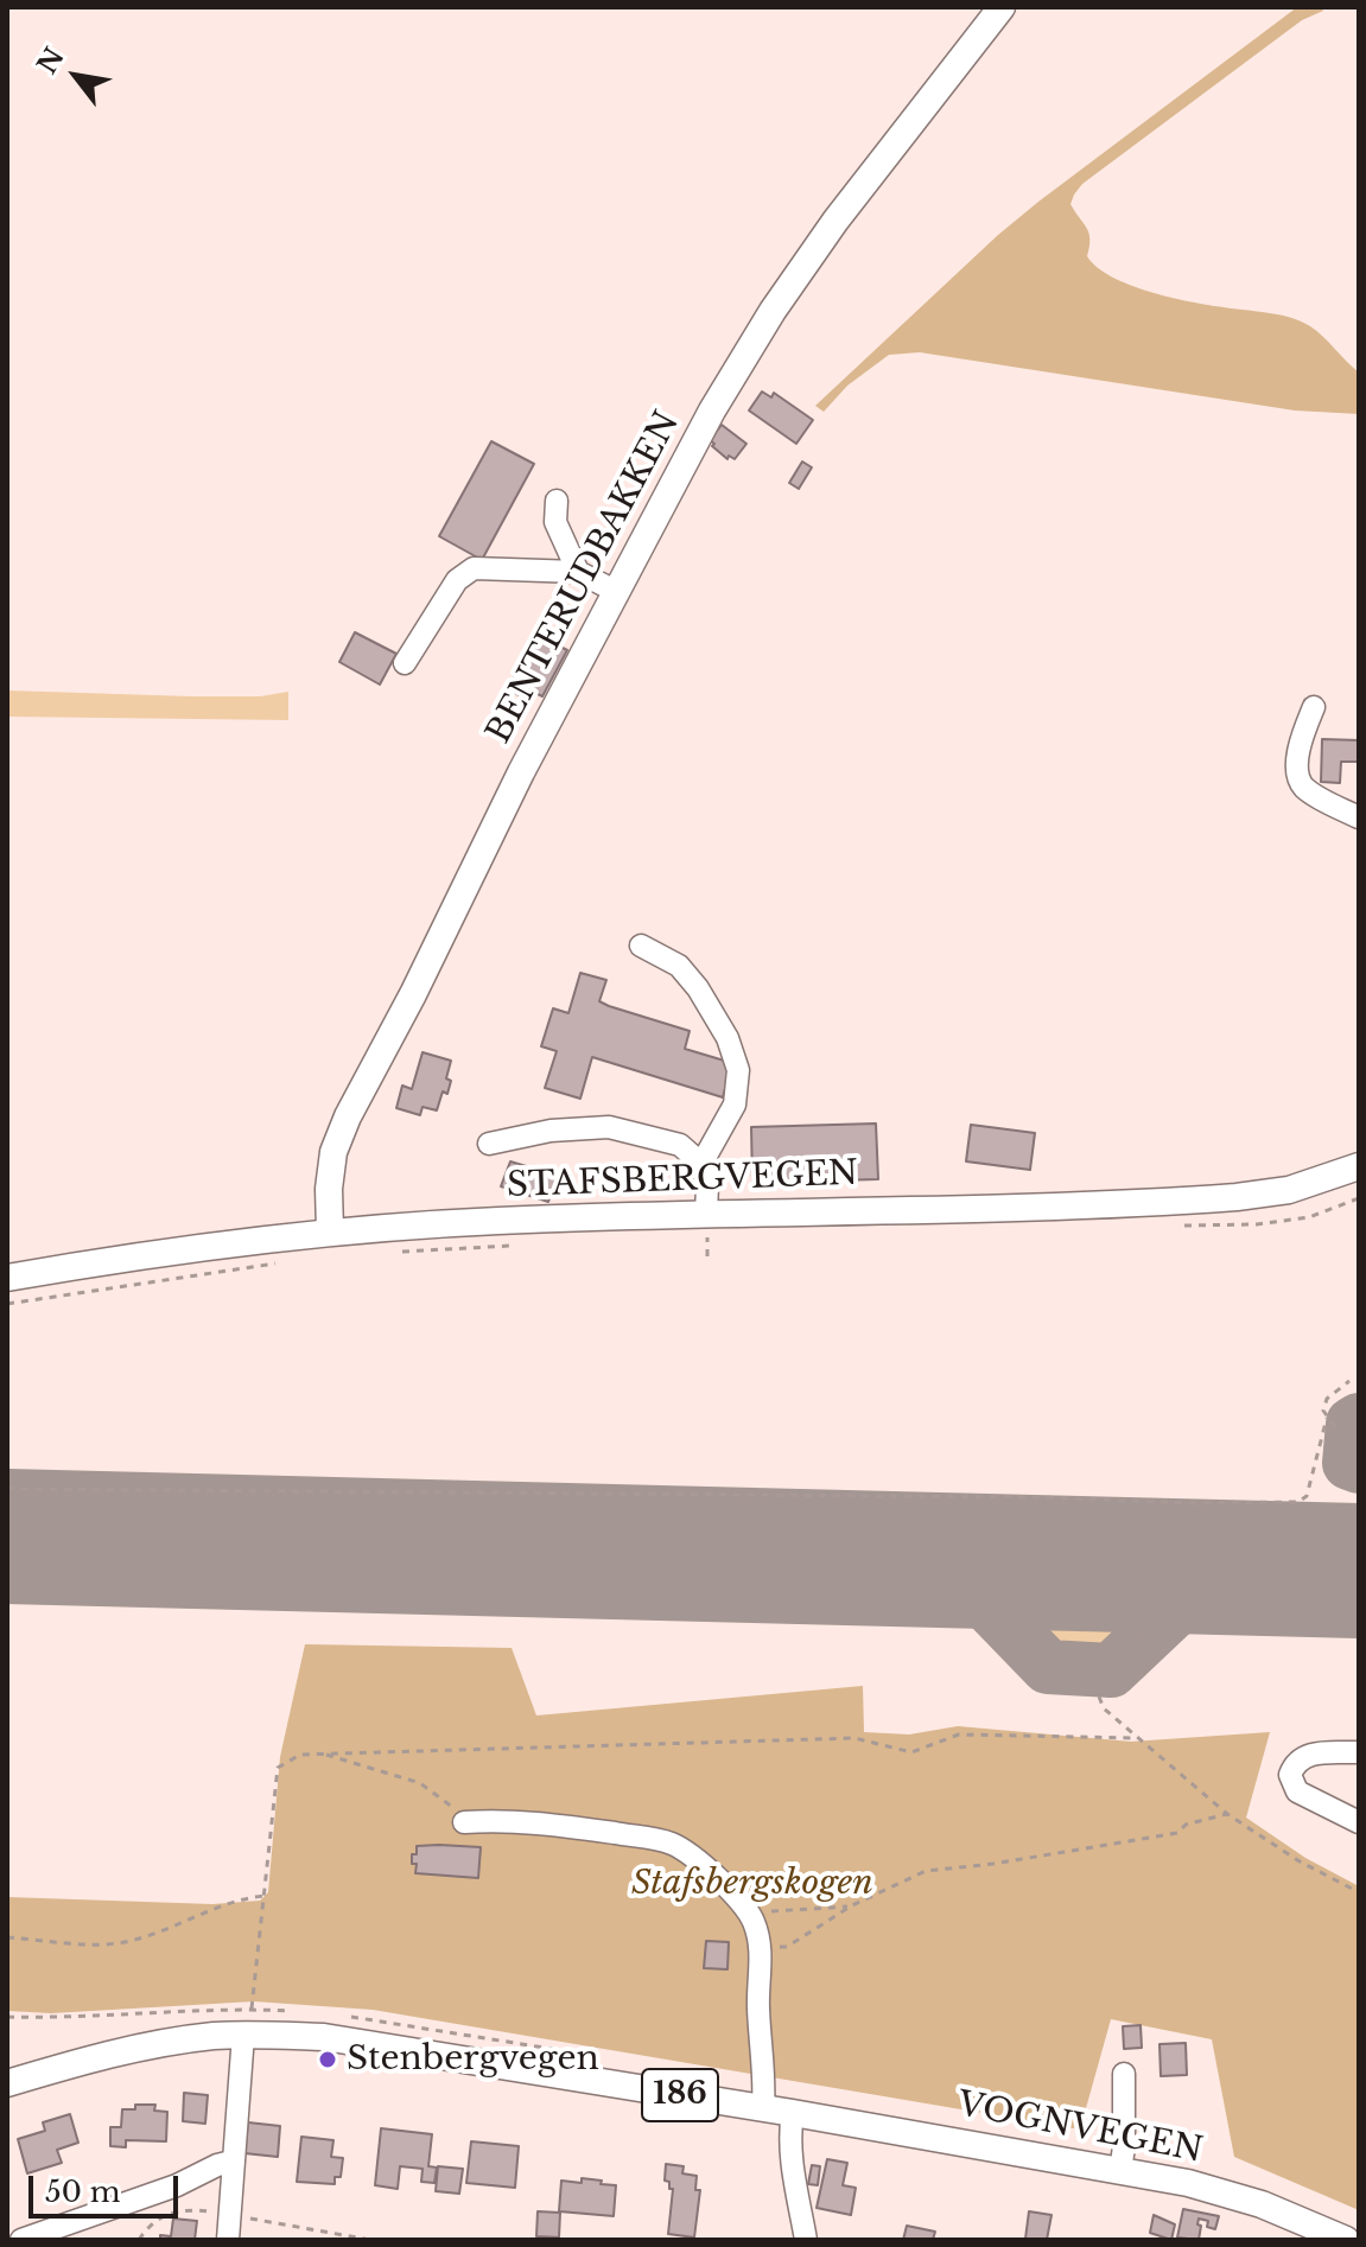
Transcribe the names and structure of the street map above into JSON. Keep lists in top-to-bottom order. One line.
{"streets":{"main road":["BENTERUDBAKKEN","STAFSBERGVEGEN","186","VOGNVEGEN"]},"crossings":[["BENTERUDBAKKEN","STAFSBERGVEGEN"]],"parks":["Stafsbergskogen"],"places":["Stenbergvegen"],"scale_bar":"50 m","north":"top left"}
